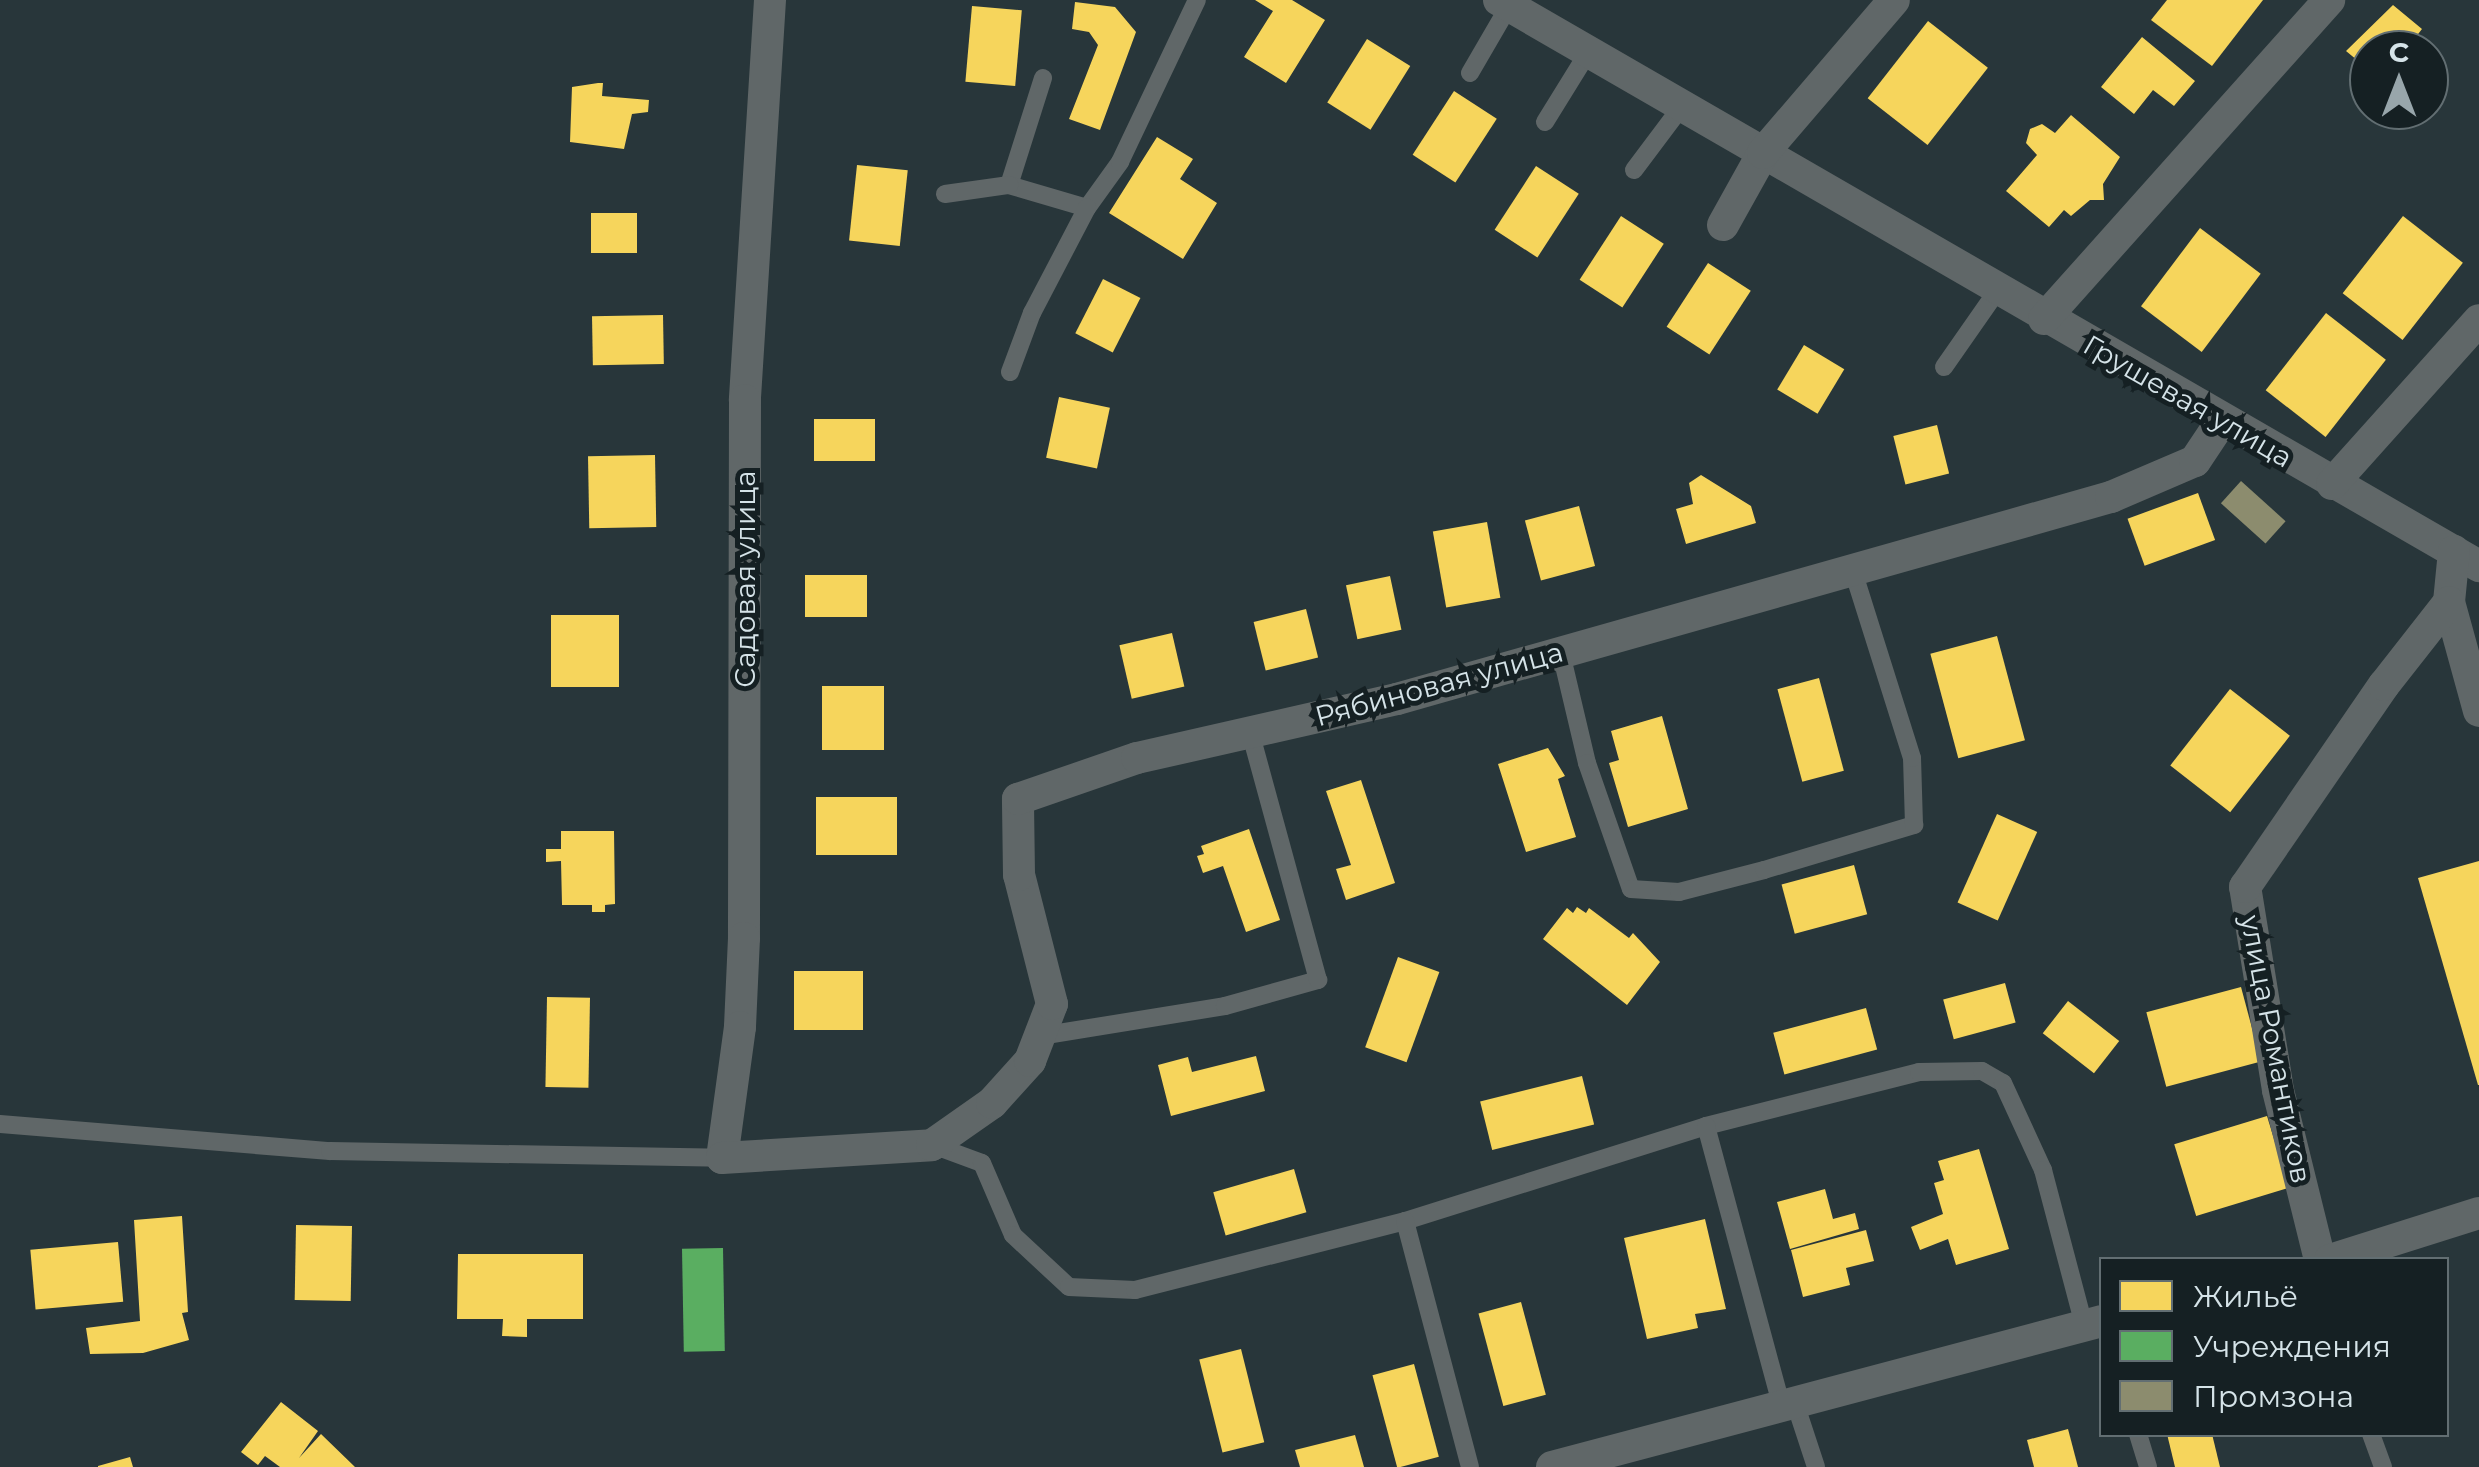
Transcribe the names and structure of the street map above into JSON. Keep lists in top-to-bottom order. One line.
{"streets":{"street":["Грушевая улица","Садовая улица","Рябиновая улица","улица Романтиков"]},"crossings":[["Грушевая улица","Рябиновая улица"]],"legend":["Жильё","Учреждения","Промзона"],"north":"top"}
